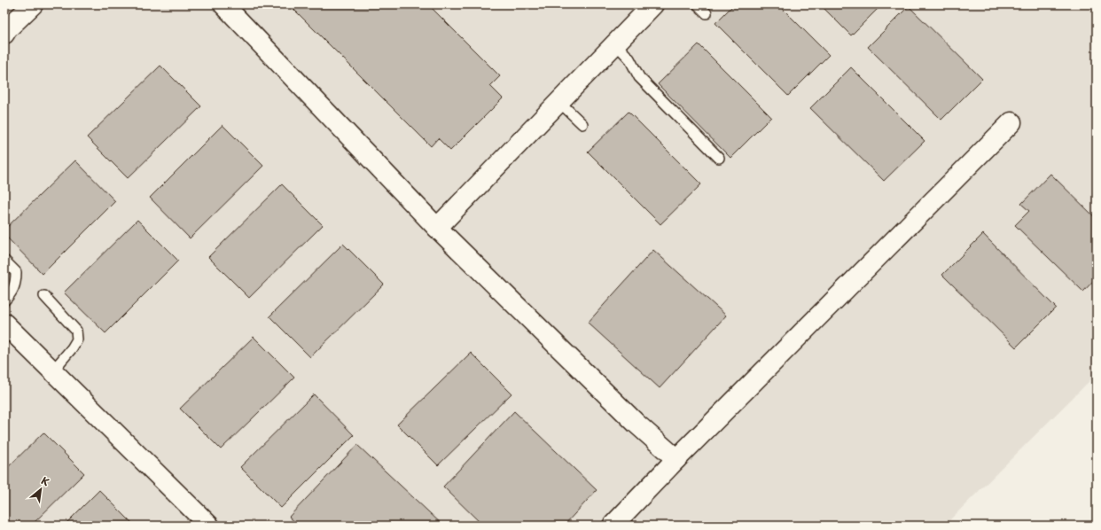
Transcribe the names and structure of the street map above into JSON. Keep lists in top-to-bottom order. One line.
{"north":"top right"}
